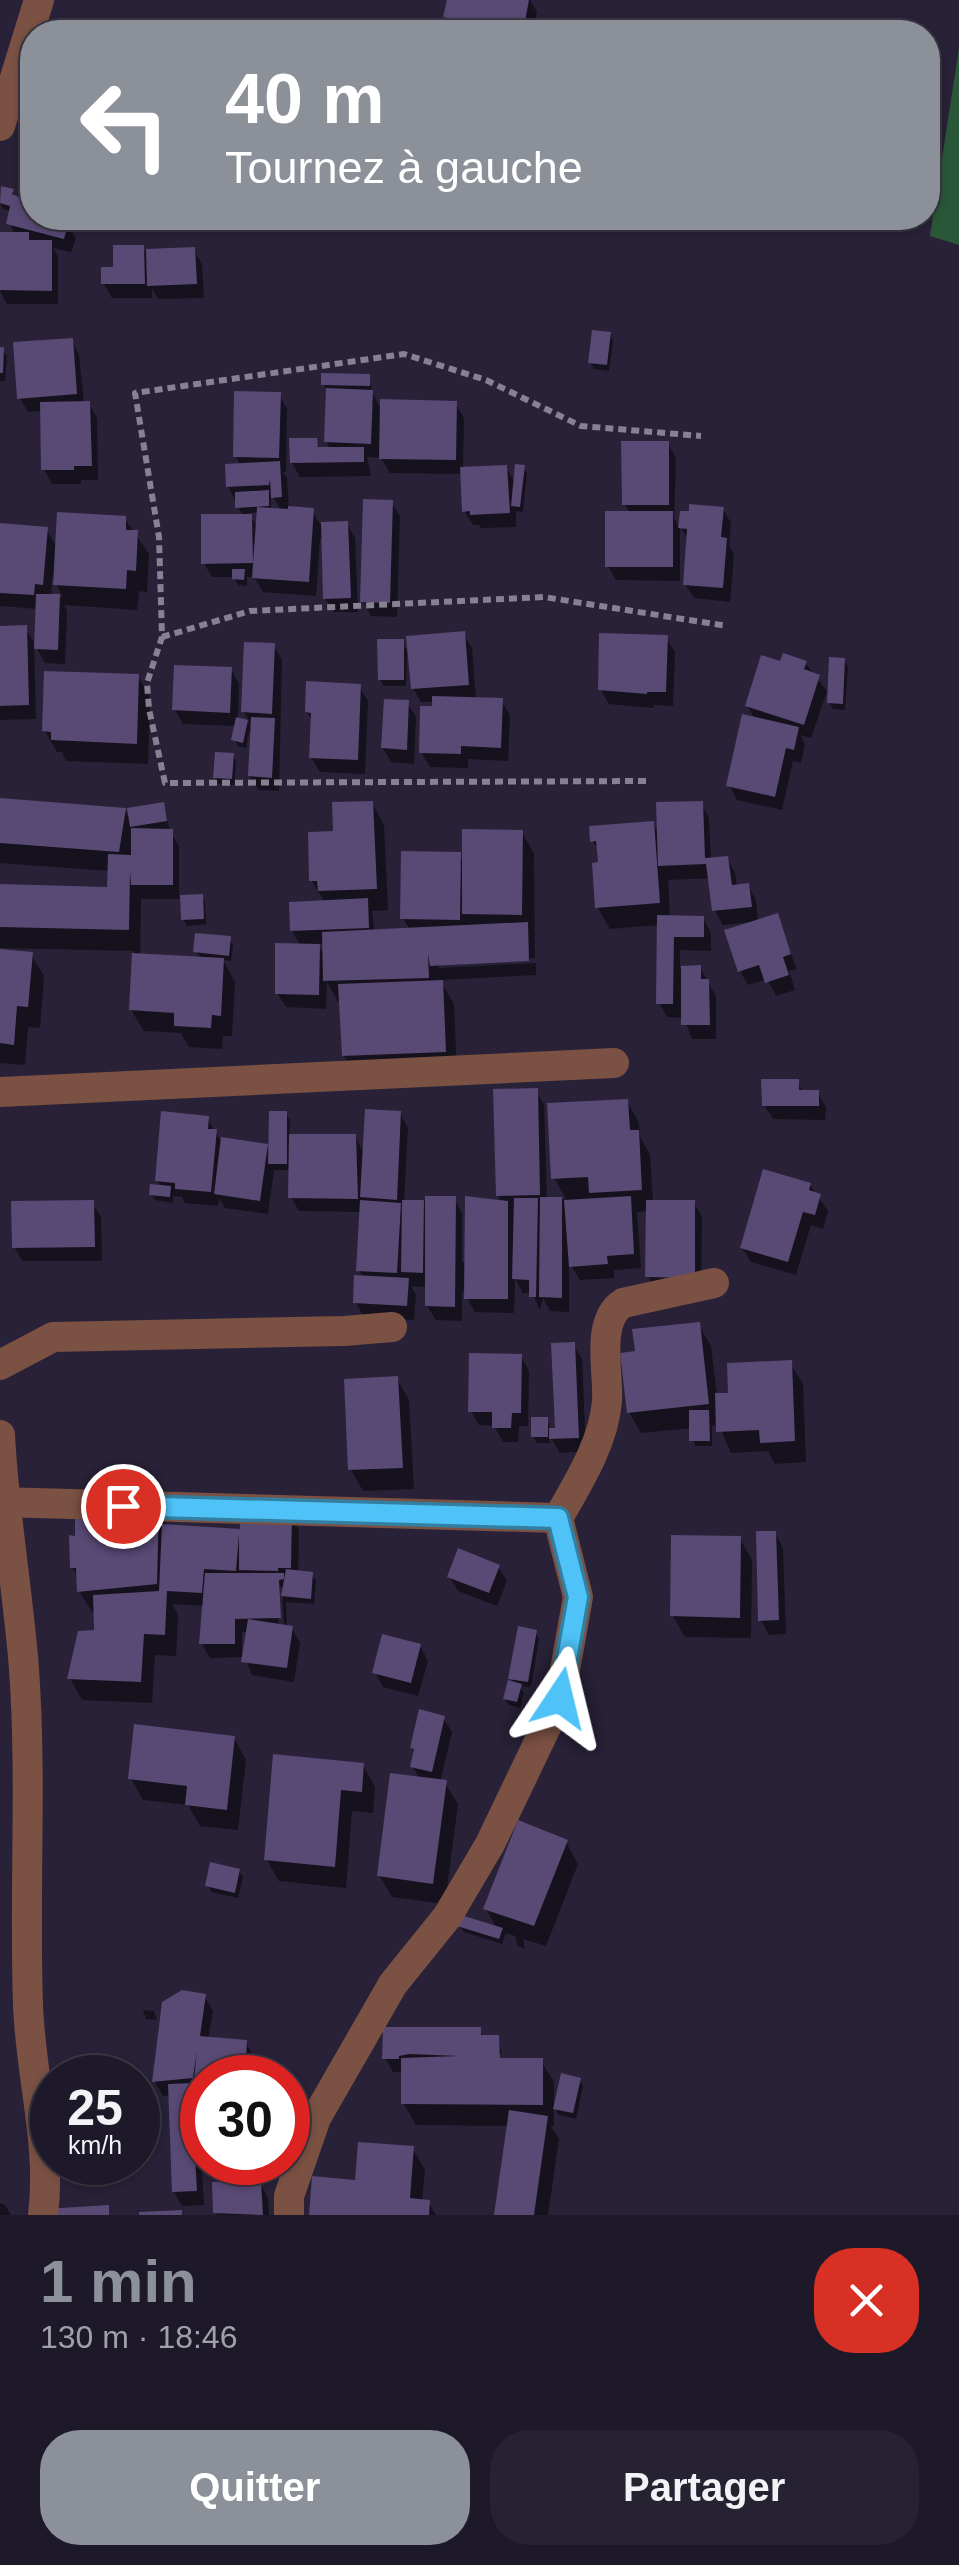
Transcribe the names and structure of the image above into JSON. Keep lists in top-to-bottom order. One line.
{"page":{"turn":["40 m","Tournez à gauche"],"speed":"25 km/h","limit":"30","heading":["1 min","130 m · 18:46"],"buttons":["Quitter","Partager"]}}
